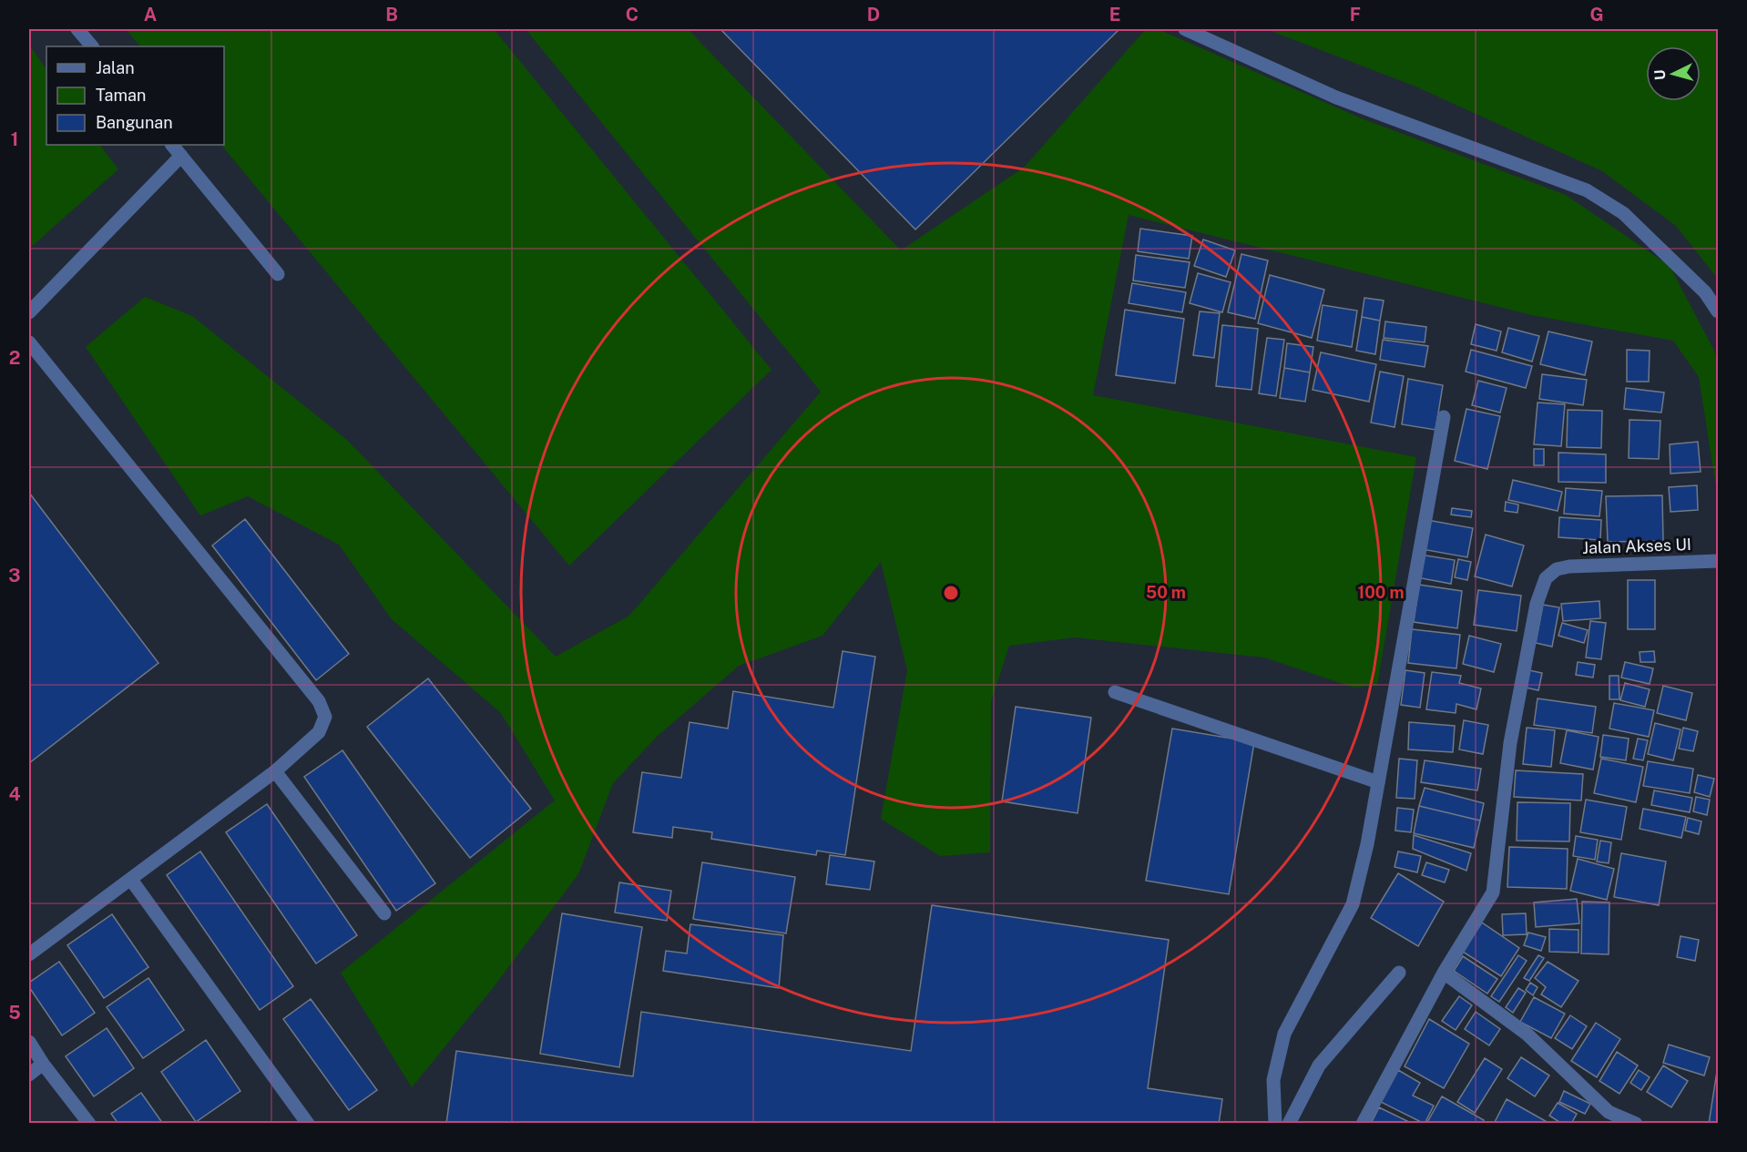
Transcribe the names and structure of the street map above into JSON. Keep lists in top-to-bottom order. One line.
{"streets":{"street":["Jalan Akses UI"]},"legend":["Jalan","Taman","Bangunan"],"north":"left","grid":{"columns":["A","B","C","D","E","F","G"],"rows":["1","2","3","4","5"]},"rings":["50 m","100 m"]}
